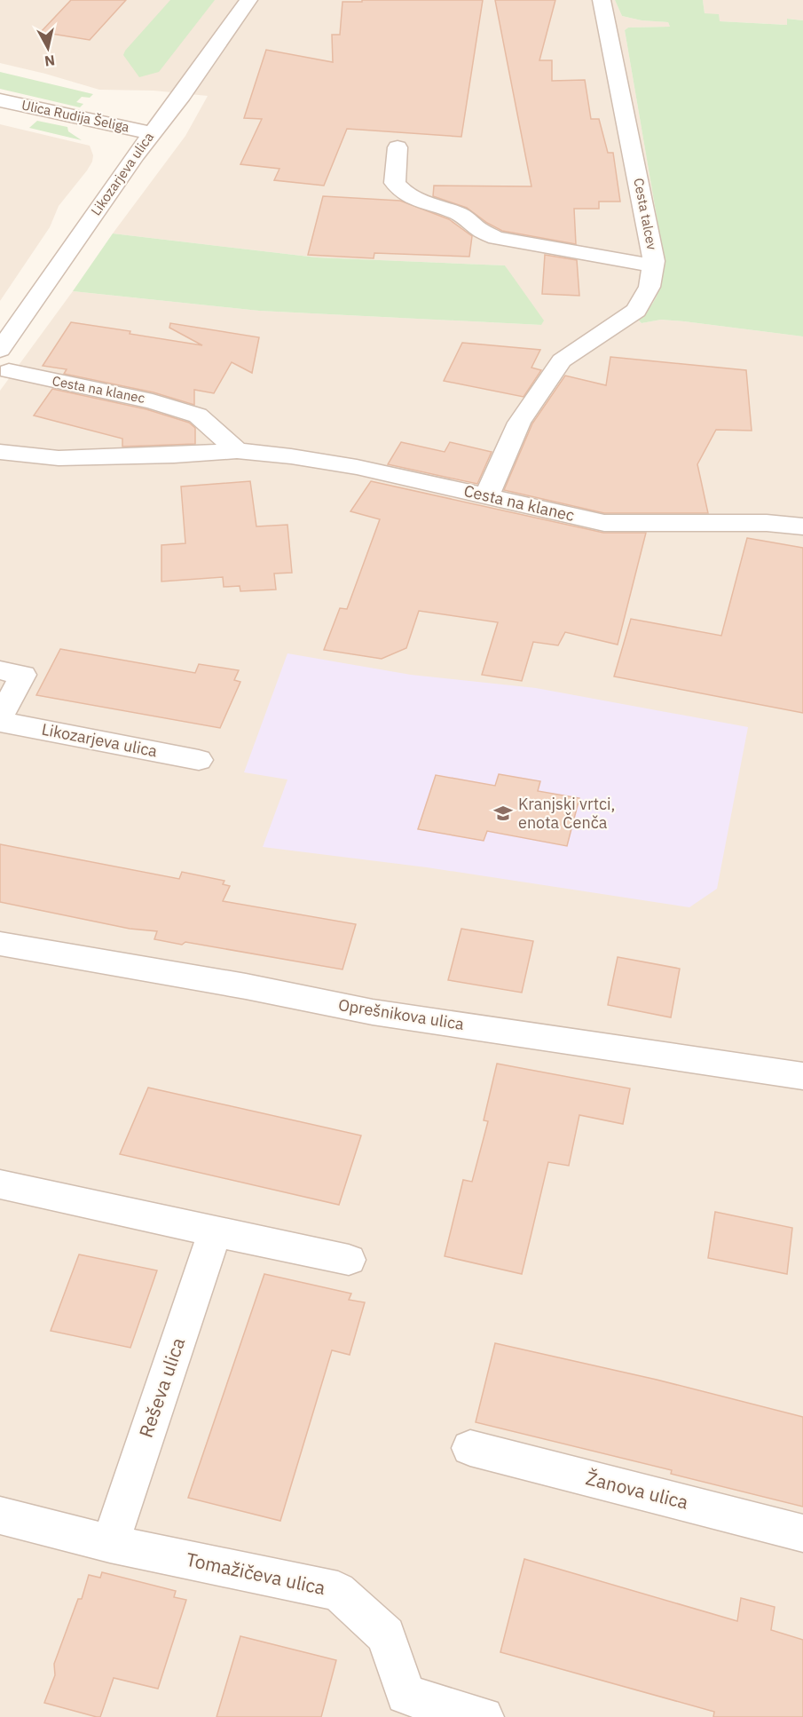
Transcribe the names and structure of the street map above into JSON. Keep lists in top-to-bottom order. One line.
{"streets":{"street":["Ulica Rudija Šeliga","Likozarjeva ulica","Cesta talcev","Cesta na klanec","Oprešnikova ulica","Reševa ulica","Žanova ulica","Tomažičeva ulica"]},"crossings":[["Ulica Rudija Šeliga","Likozarjeva ulica"],["Cesta talcev","Cesta na klanec"],["Reševa ulica","Tomažičeva ulica"]],"places":{"school or university":["Kranjski vrtci, enota Čenča"]},"north":"bottom"}
